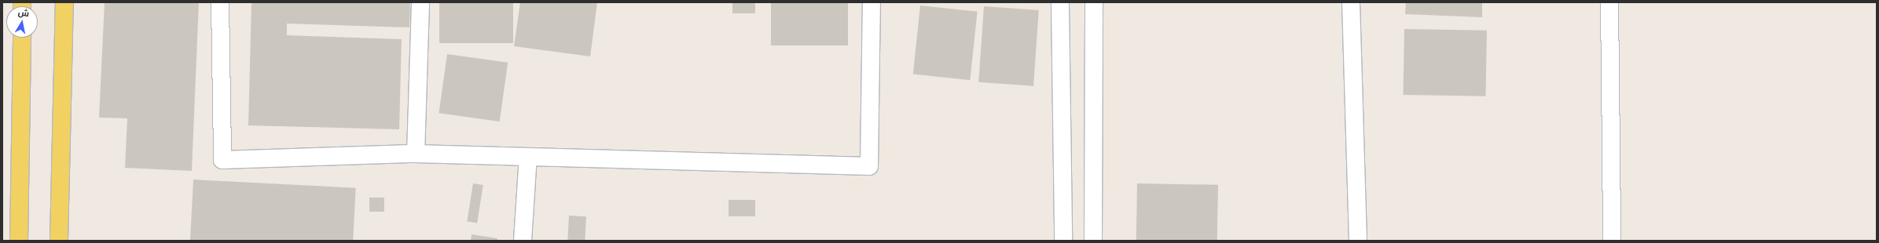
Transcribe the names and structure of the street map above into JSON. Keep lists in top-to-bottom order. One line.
{"north":"top"}
